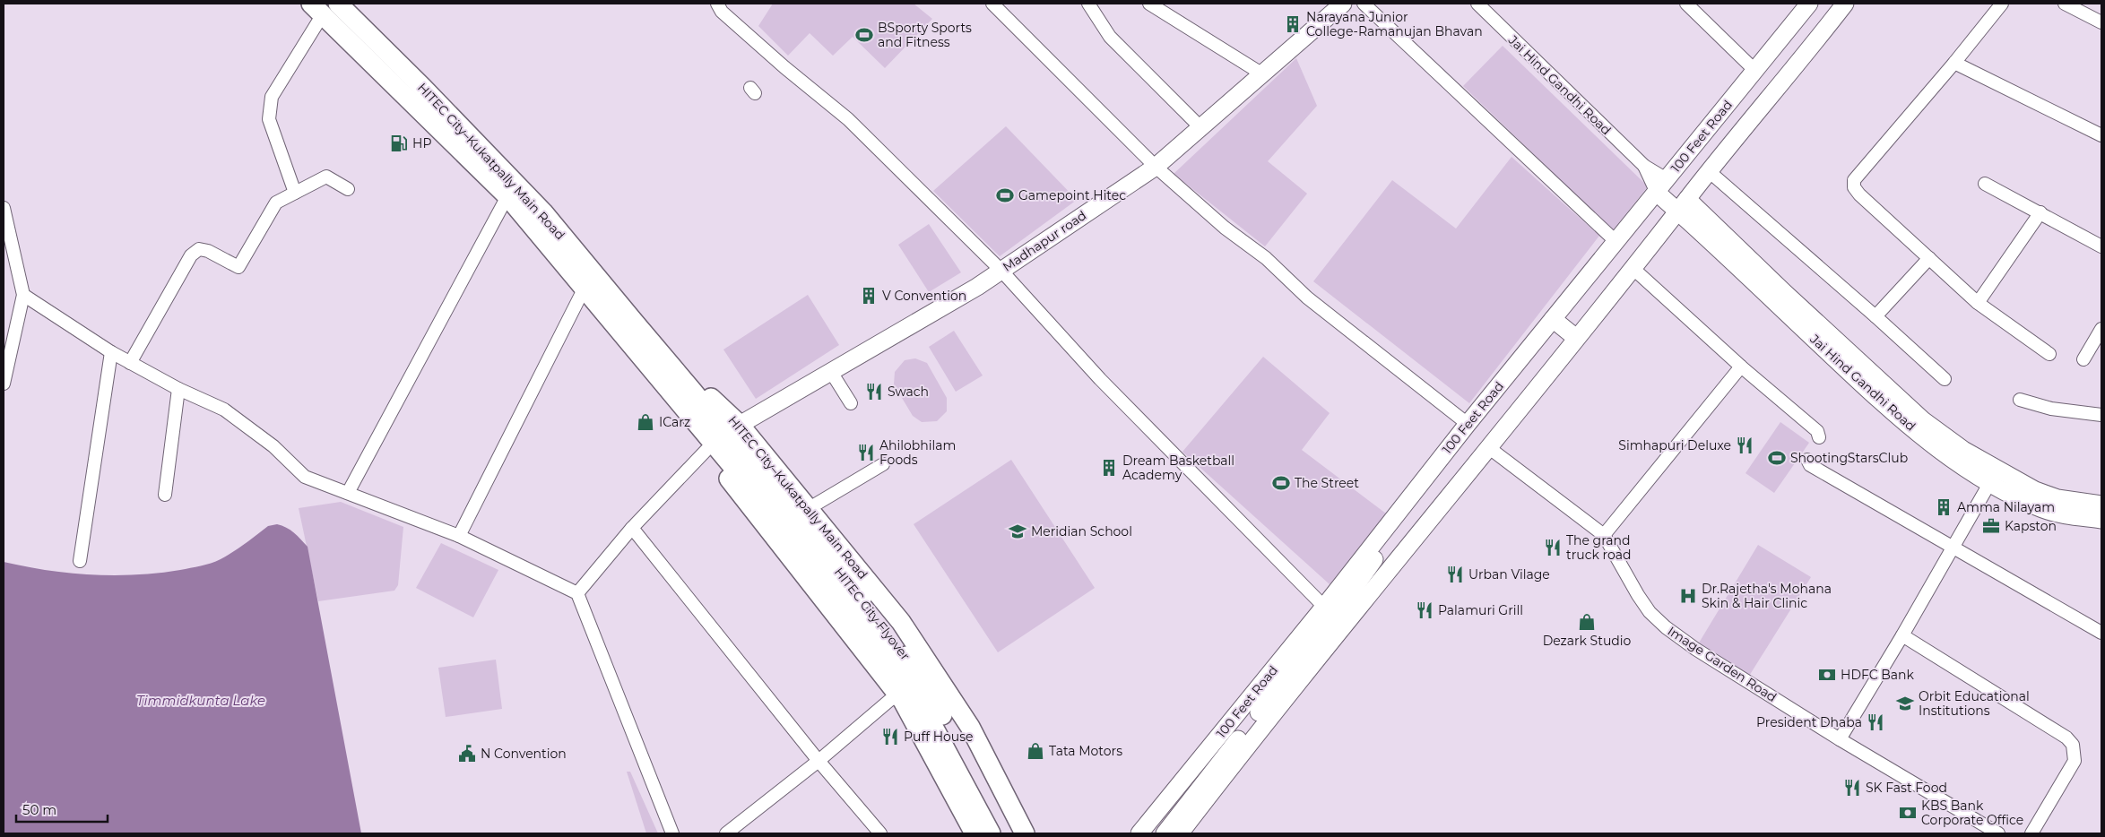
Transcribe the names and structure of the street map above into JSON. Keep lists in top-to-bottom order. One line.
{"streets":{"main road":["Jai Hind Gandhi Road","100 Feet Road","HITEC City–Kukatpally Main Road","Madhapur road","HITEC City Flyover"],"street":["Image Garden Road"]},"crossings":[["Jai Hind Gandhi Road","100 Feet Road"],["HITEC City–Kukatpally Main Road","Madhapur road"],["HITEC City–Kukatpally Main Road","HITEC City Flyover"]],"water":["Timmidkunta Lake"],"places":{"building":["Narayana Junior College-Ramanujan Bhavan","V Convention","Dream Basketball Academy","Amma Nilayam"],"sports":["BSporty Sports and Fitness","Gamepoint Hitec","ShootingStarsClub","The Street"],"fuel station":["HP"],"restaurant":["Swach","Simhapuri Deluxe","Ahilobhilam Foods","The grand truck road","Urban Vilage","Palamuri Grill","President Dhaba","Puff House","SK Fast Food"],"shop":["ICarz","Dezark Studio","Tata Motors"],"office":["Kapston"],"school or university":["Meridian School","Orbit Educational Institutions"],"hospital":["Dr.Rajetha's Mohana Skin & Hair Clinic"],"bank":["HDFC Bank","KBS Bank Corporate Office"],"public building":["N Convention"]},"scale_bar":"50 m"}
